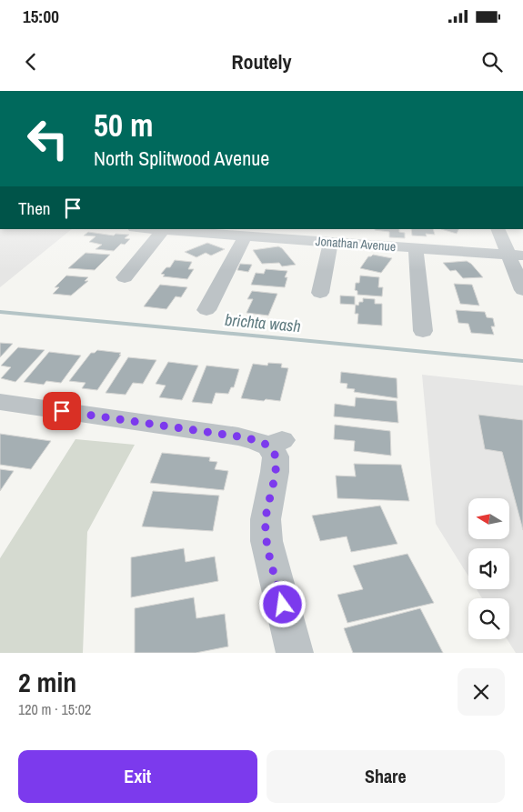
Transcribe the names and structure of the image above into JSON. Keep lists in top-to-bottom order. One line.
{"streets":{"street":["Jonathan Avenue"]},"water":["brichta wash"],"north":"left","page":{"status":"15:00","header":"Routely","turn":["50 m","North Splitwood Avenue"],"then":"Then","heading":["2 min","120 m · 15:02"],"buttons":["Exit","Share"]}}
